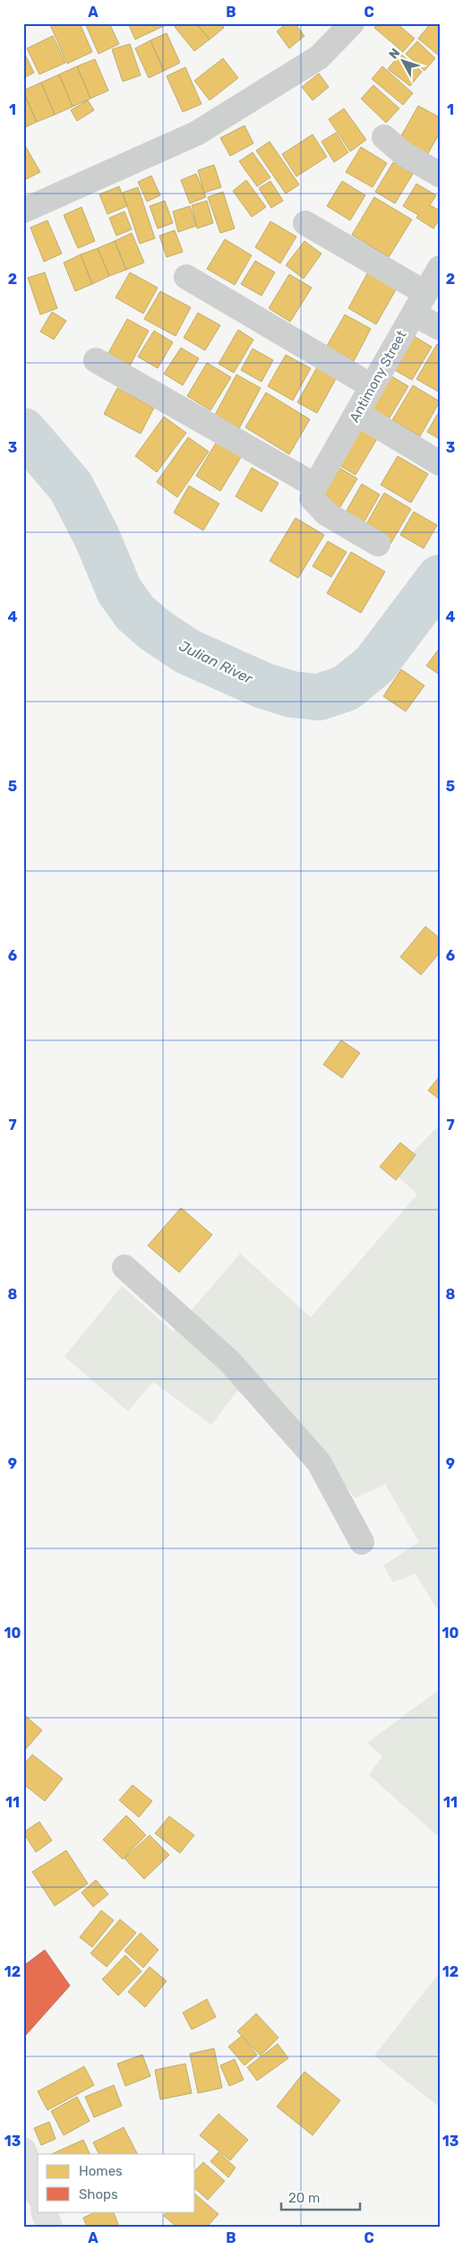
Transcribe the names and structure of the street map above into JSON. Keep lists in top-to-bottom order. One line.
{"streets":{"street":["Antimony Street"]},"water":["Julian River"],"legend":["Homes","Shops"],"scale_bar":"20 m","north":"top left","grid":{"columns":["A","B","C"],"rows":["1","2","3","4","5","6","7","8","9","10","11","12","13"]}}
